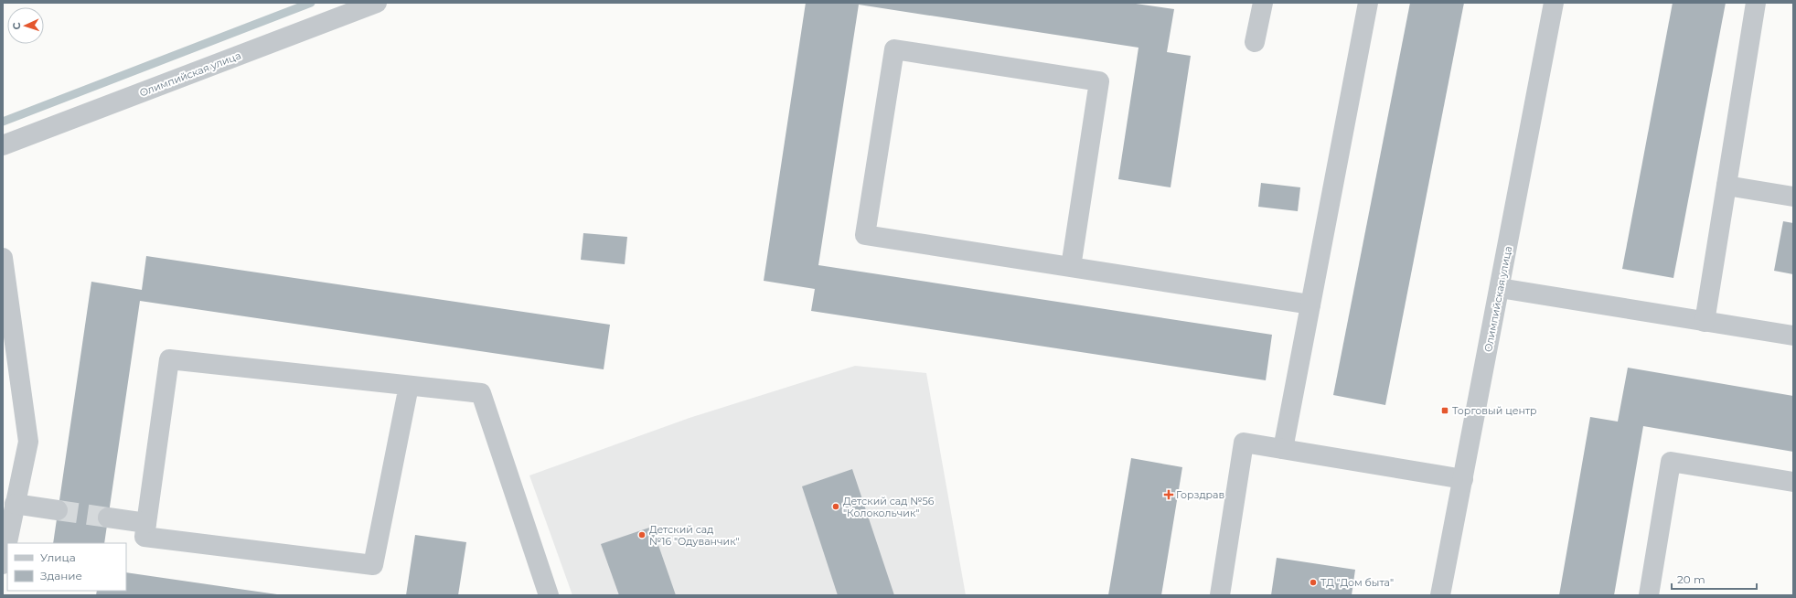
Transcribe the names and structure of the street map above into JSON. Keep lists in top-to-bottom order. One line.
{"streets":{"street":["Олимпийская улица"]},"places":{"transit":["Торговый центр"],"health":["Горздрав"],"other":["Детский сад №56 \"Колокольчик\"","Детский сад №16 \"Одуванчик\"","ТД \"Дом быта\""]},"legend":["Улица","Здание"],"scale_bar":"20 m","north":"left"}
